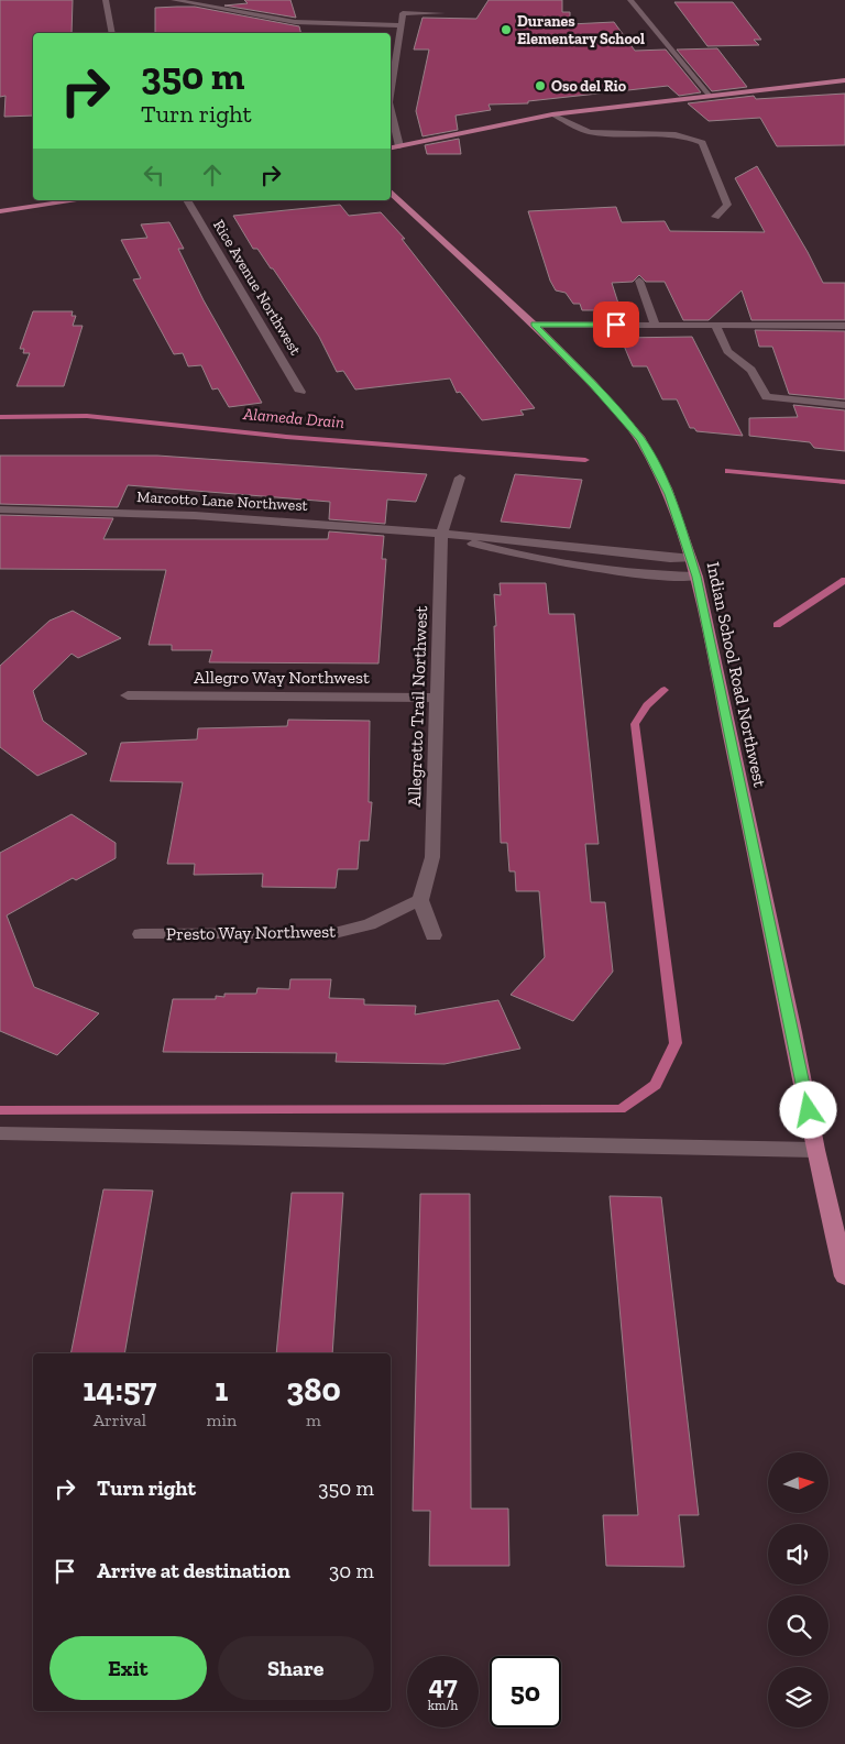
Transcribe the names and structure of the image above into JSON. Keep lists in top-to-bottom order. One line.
{"streets":{"main road":["Indian School Road Northwest"],"street":["Rice Avenue Northwest","Marcotto Lane Northwest","Allegro Way Northwest","Allegretto Trail Northwest","Presto Way Northwest"]},"crossings":[["Marcotto Lane Northwest","Indian School Road Northwest"],["Marcotto Lane Northwest","Allegretto Trail Northwest"],["Allegro Way Northwest","Allegretto Trail Northwest"],["Allegretto Trail Northwest","Presto Way Northwest"]],"water":["Alameda Drain"],"places":["Duranes Elementary School","Oso del Rio"],"north":"right","page":{"turn":["350 m","Turn right"],"eta":["14:57","Arrival","1","min","380","m"],"list":[{"name":"Turn right","value":"350 m"},{"name":"Arrive at destination","value":"30 m"}],"buttons":["Exit","Share"],"speed":"47 km/h","limit":"50"}}
